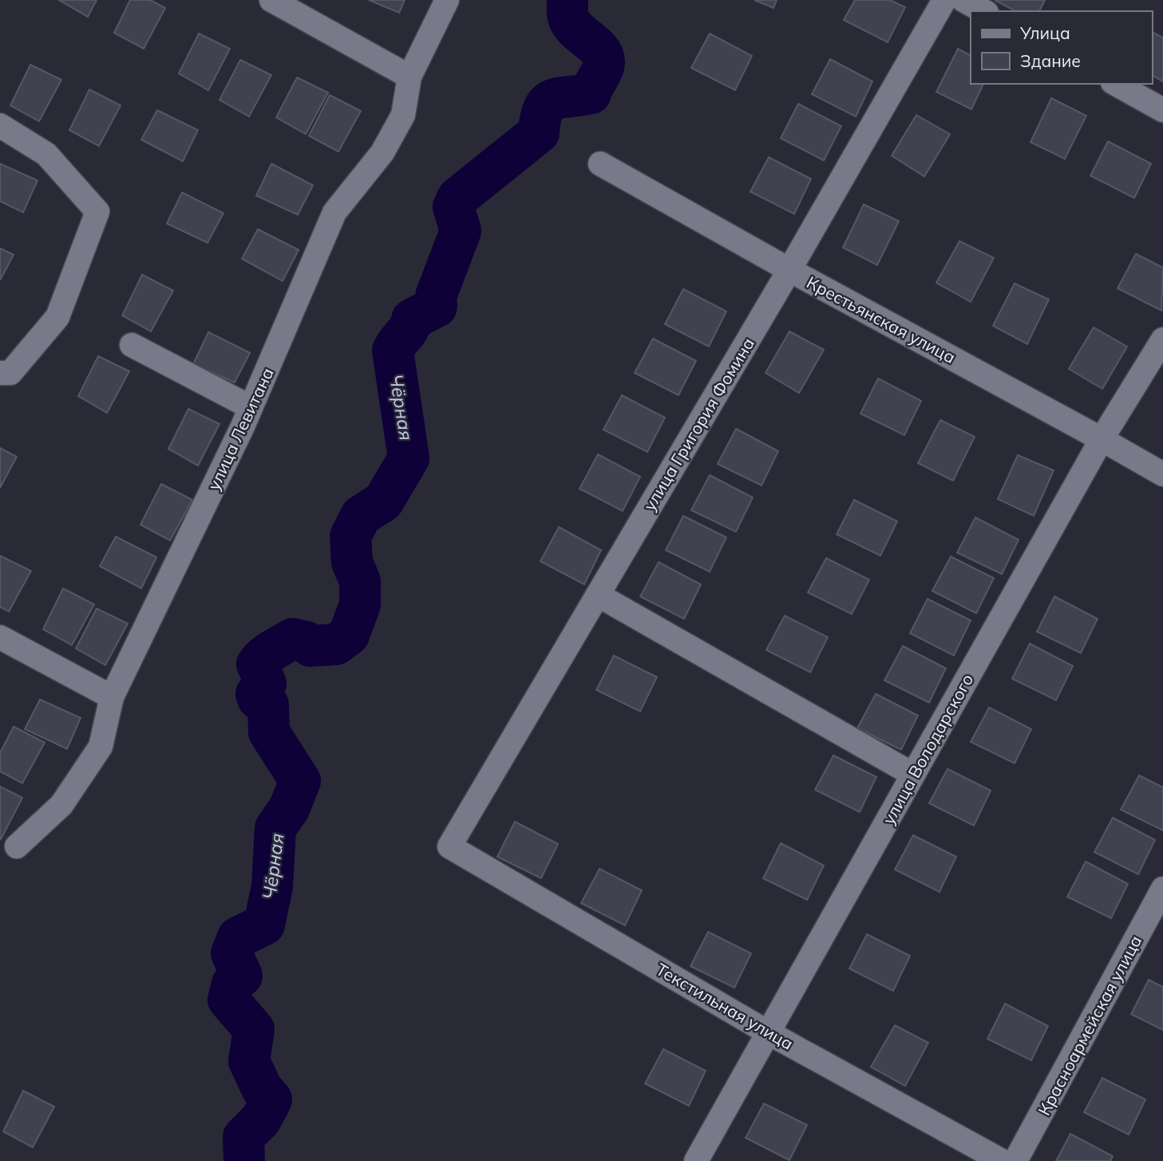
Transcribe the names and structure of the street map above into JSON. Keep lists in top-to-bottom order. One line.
{"streets":{"street":["Крестьянская улица","улица Григория Фомина","улица Левитана","улица Володарского","Текстильная улица","Красноармейская улица"]},"crossings":[["Крестьянская улица","улица Григория Фомина"],["Крестьянская улица","улица Володарского"],["улица Григория Фомина","Текстильная улица"],["улица Володарского","Текстильная улица"]],"water":["Чёрная"],"legend":["Улица","Здание"]}
